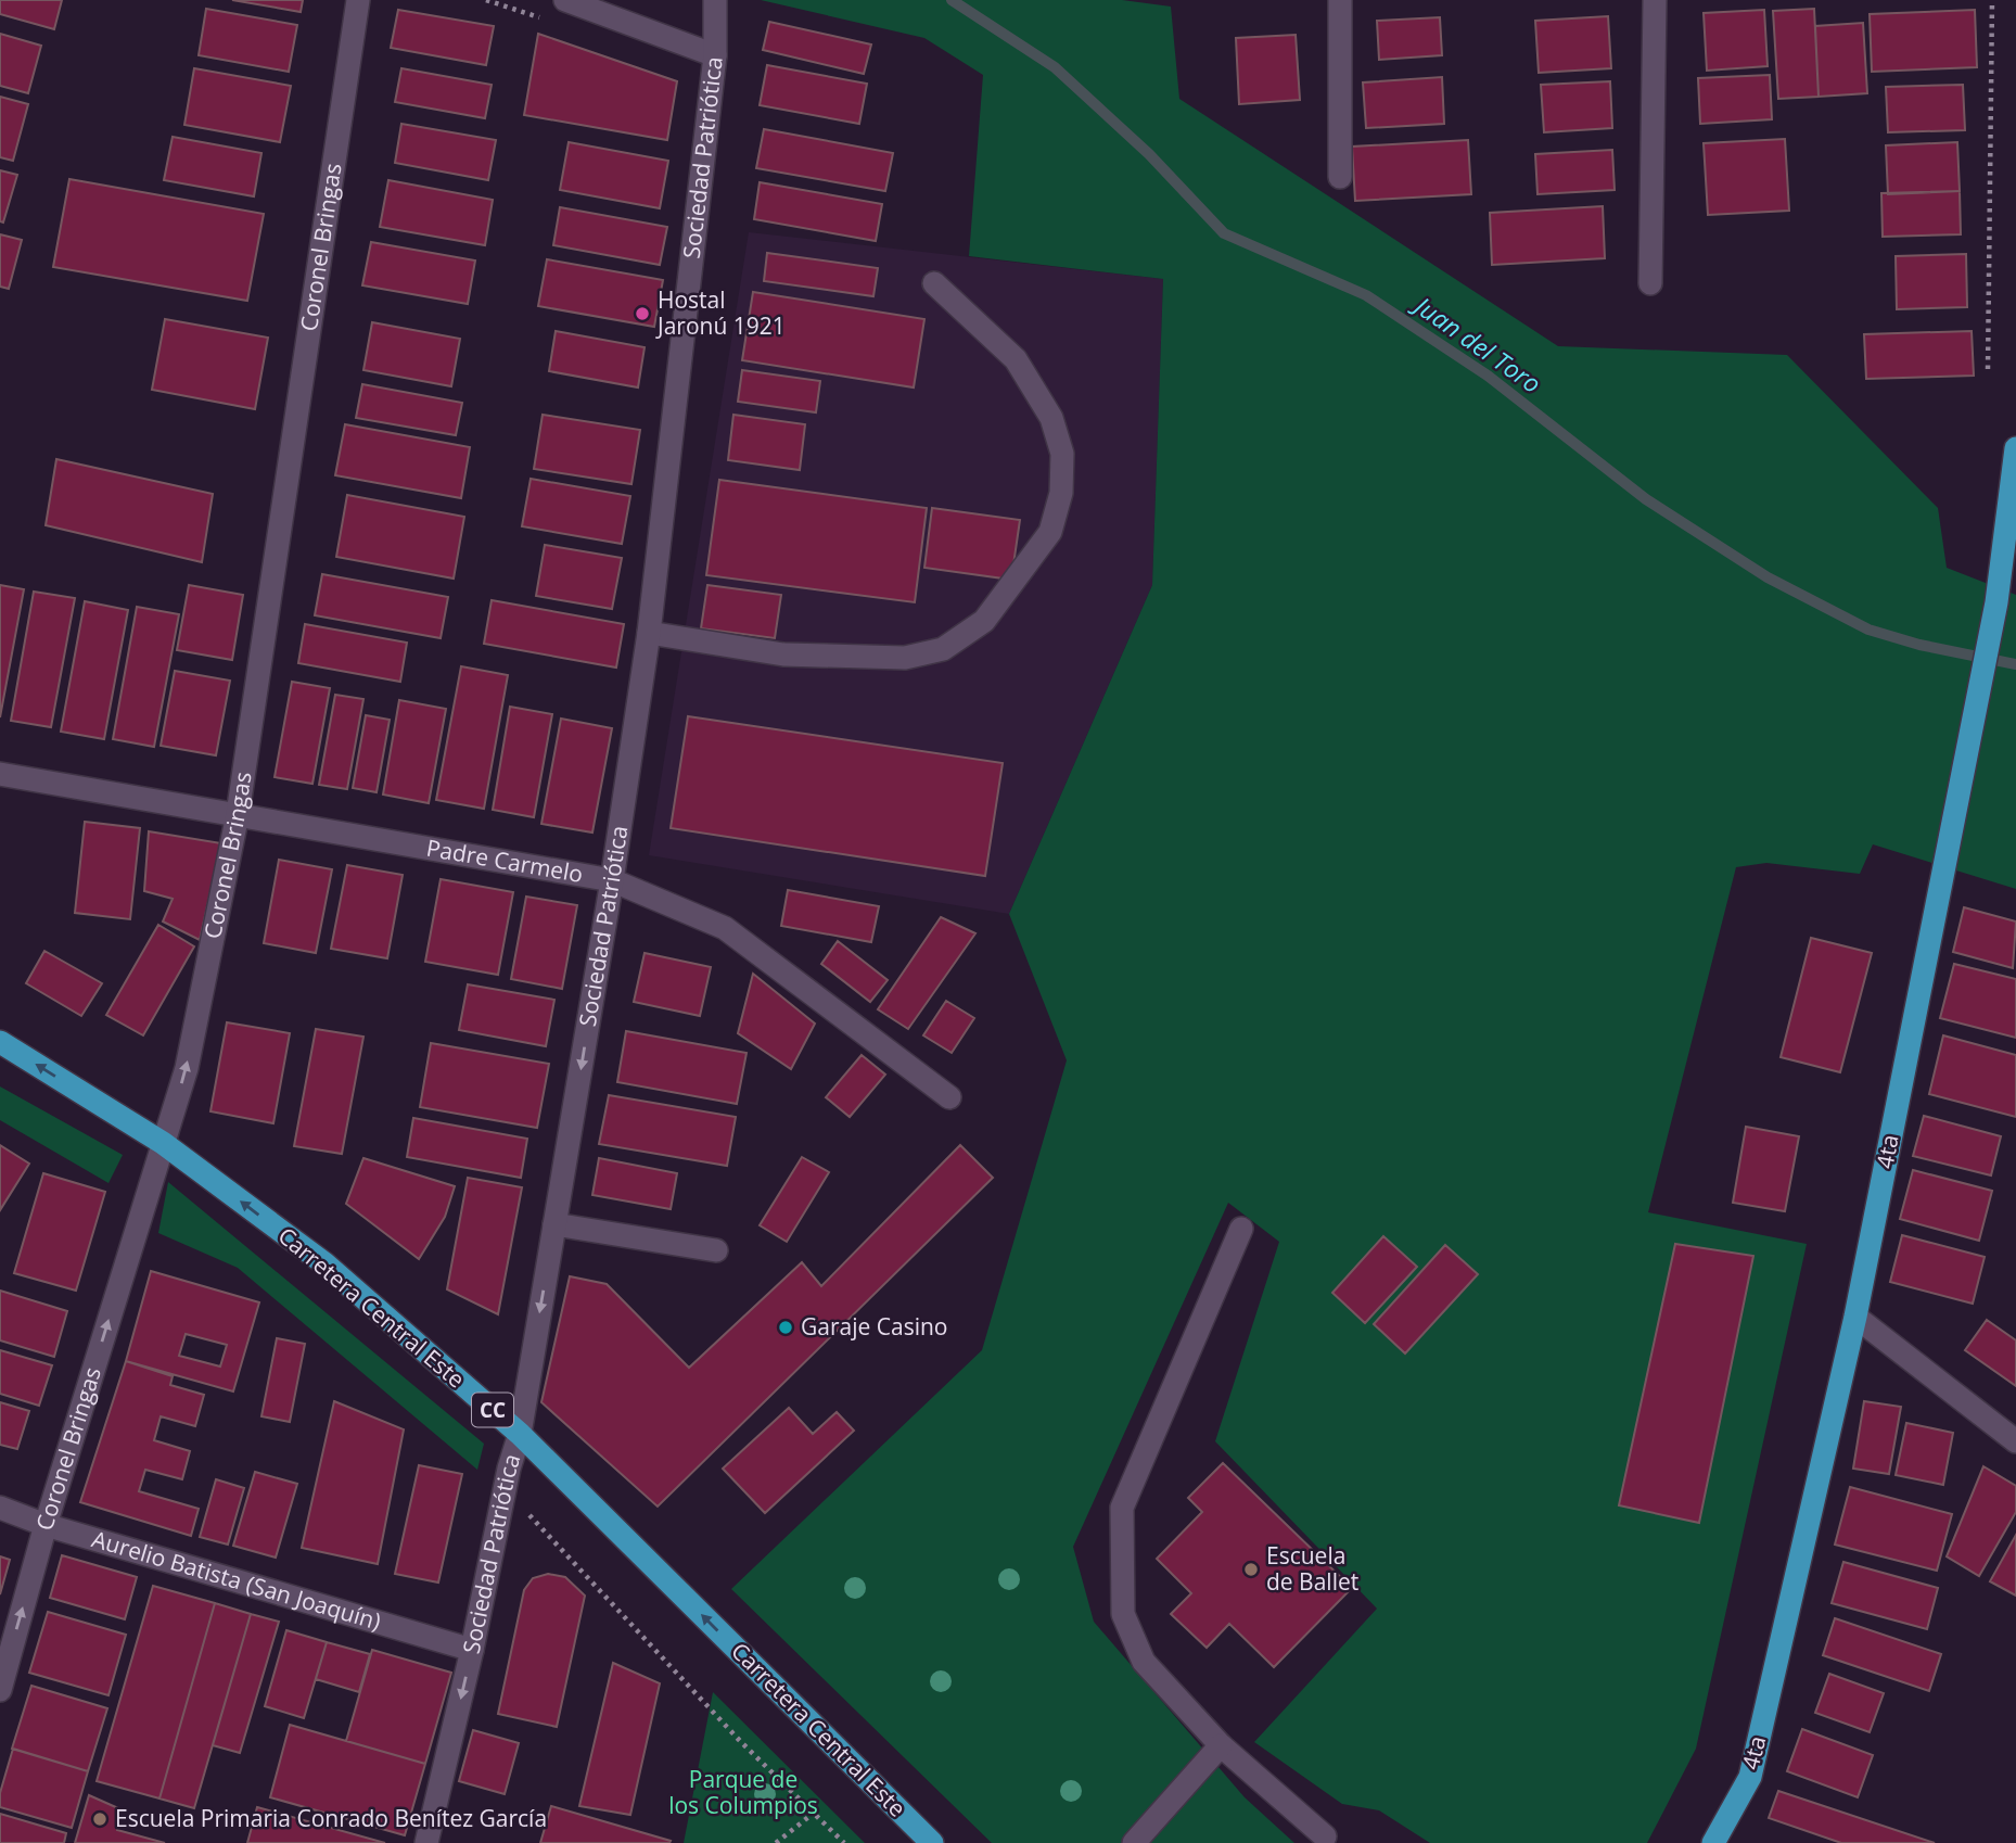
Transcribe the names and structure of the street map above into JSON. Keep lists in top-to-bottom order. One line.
{"streets":{"main road":["4ta","Carretera Central Este","CC"],"street":["Sociedad Patriótica","Coronel Bringas","Padre Carmelo","Aurelio Batista (San Joaquín)"]},"crossings":[["Sociedad Patriótica","Padre Carmelo"],["Sociedad Patriótica","Carretera Central Este"],["Sociedad Patriótica","Aurelio Batista (San Joaquín)"],["Coronel Bringas","Padre Carmelo"],["Coronel Bringas","Carretera Central Este"],["Coronel Bringas","Aurelio Batista (San Joaquín)"]],"one_way":["Sociedad Patriótica","Coronel Bringas","Carretera Central Este"],"water":["Juan del Toro"],"parks":["Parque de los Columpios"],"places":["Hostal Jaronú 1921","Garaje Casino","Escuela de Ballet","Escuela Primaria Conrado Benítez García"]}
